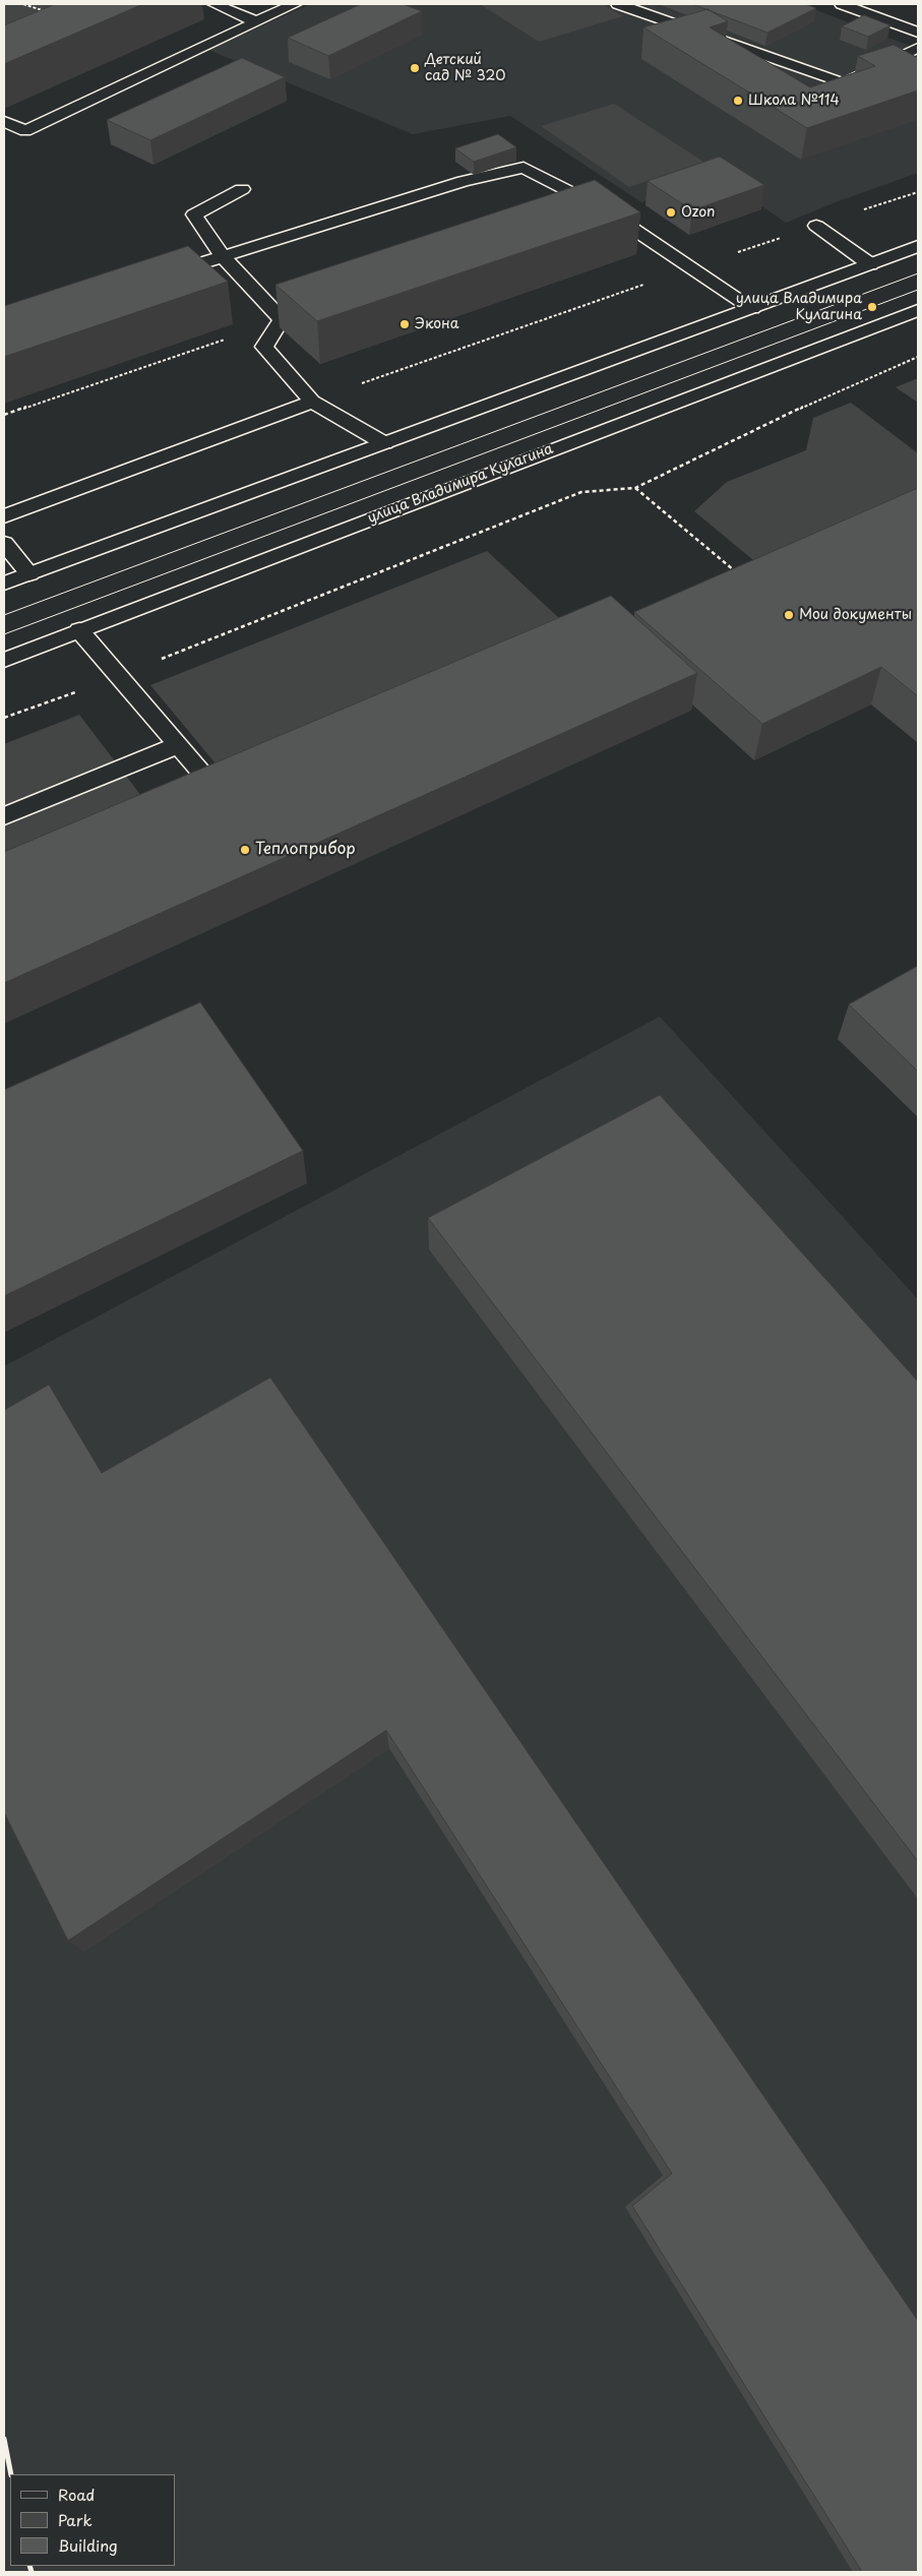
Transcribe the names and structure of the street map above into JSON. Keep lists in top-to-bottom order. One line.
{"streets":{"main road":["улица Владимира Кулагина"]},"places":["Детский сад № 320","Школа №114","Ozon","улица Владимира Кулагина","Экона","Мои документы","Теплоприбор"],"legend":["Road","Park","Building"]}
